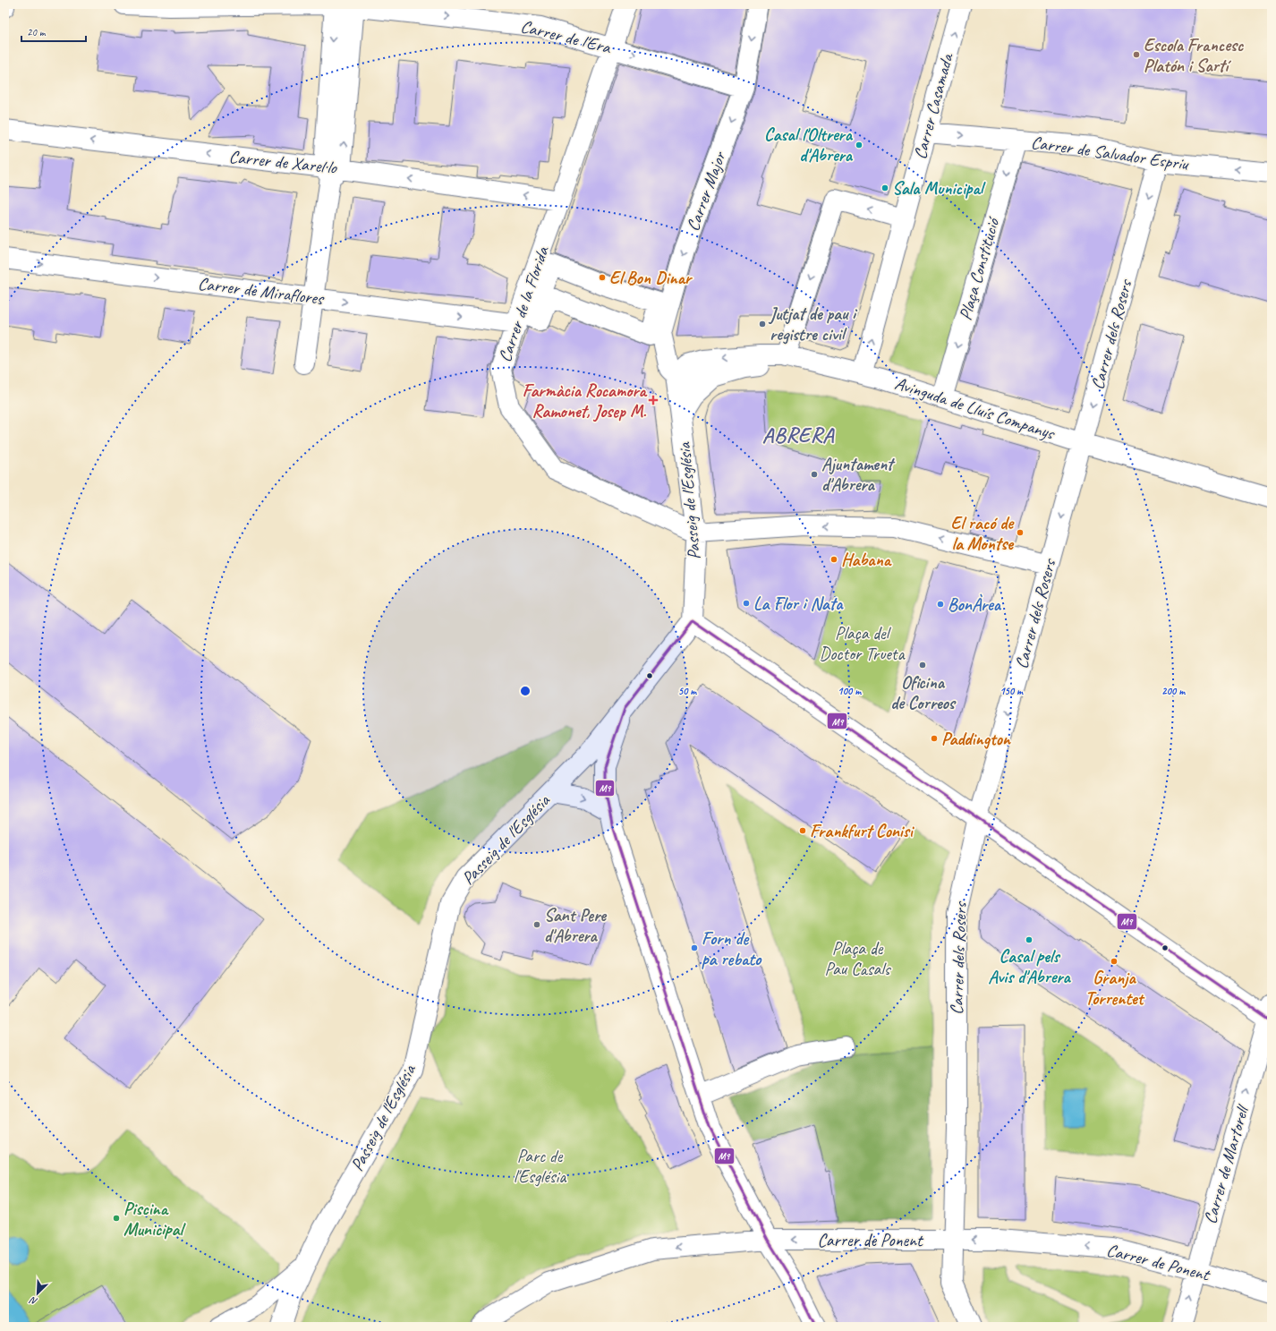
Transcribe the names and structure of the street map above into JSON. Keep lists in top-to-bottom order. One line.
{"streets":{"street":["Carrer de l'Era","Carrer Casamada","Carrer de Salvador Espriu","Carrer de Xarel·lo","Carrer Major","Plaça Constitució","Carrer de Miraflores","Carrer de la Florida","Carrer dels Rosers","Avinguda de Lluís Companys","Passeig de l'Església","Carrer de Martorell","Carrer de Ponent"]},"crossings":[["Carrer de l'Era","Carrer Major"],["Carrer de l'Era","Carrer de la Florida"],["Carrer Casamada","Carrer de Salvador Espriu"],["Carrer Casamada","Avinguda de Lluís Companys"],["Carrer de Salvador Espriu","Plaça Constitució"],["Carrer de Salvador Espriu","Carrer dels Rosers"],["Carrer de Xarel·lo","Carrer de la Florida"],["Carrer Major","Avinguda de Lluís Companys"],["Carrer Major","Passeig de l'Església"],["Plaça Constitució","Avinguda de Lluís Companys"],["Carrer de Miraflores","Carrer de la Florida"],["Carrer de la Florida","Passeig de l'Església"],["Carrer dels Rosers","Avinguda de Lluís Companys"],["Carrer dels Rosers","Carrer de Ponent"],["Avinguda de Lluís Companys","Passeig de l'Església"],["Carrer de Martorell","Carrer de Ponent"]],"one_way":["Carrer de l'Era","Carrer Casamada","Carrer de Xarel·lo","Carrer Major","Plaça Constitució","Carrer de Miraflores","Carrer dels Rosers","Carrer de Martorell","Carrer de Ponent"],"districts":["ABRERA"],"parks":["Plaça del Doctor Trueta","Plaça de Pau Casals","Parc de l'Església"],"places":{"other":["Escola Francesc Platón i Sartí","Casal l'Oltrera d'Abrera","Sala Municipal","El Bon Dinar","Jutjat de pau i registre civil","Ajuntament d'Abrera","El racó de la Montse","Habana","La Flor i Nata","BonÀrea","Oficina de Correos","Paddington","Frankfurt Conisi","Sant Pere d'Abrera","Casal pels Avis d'Abrera","Forn de pa rebato","Granja Torrentet","Piscina Municipal"],"health":["Farmàcia Rocamora Ramonet, Josep M."]},"lines":["transit line M9"],"scale_bar":"20 m","north":"bottom left","rings":["50 m","100 m","150 m","200 m"]}
